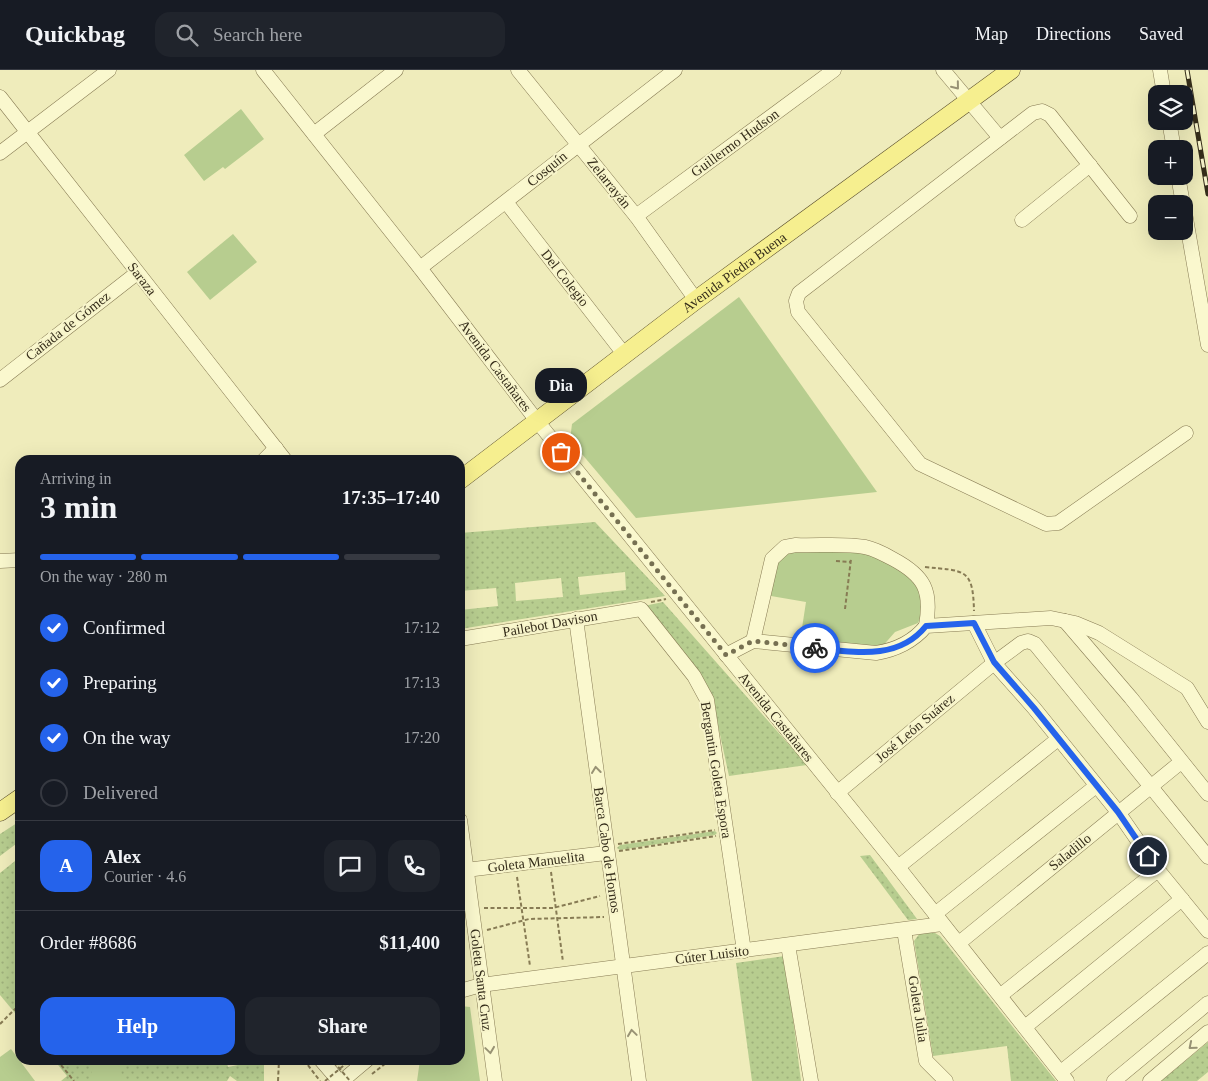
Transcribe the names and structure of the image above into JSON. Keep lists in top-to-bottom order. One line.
{"streets":{"main road":["Avenida Piedra Buena"],"street":["Guillermo Hudson","Cosquín","Zelarrayán","Del Colegio","Saraza","Cañada de Gómez","Avenida Castañares","Pailebot Davison","José León Suárez","Bergantin Goleta Espora","Barca Cabo de Hornos","Saladillo","Goleta Manuelita","Cúter Luisito","Goleta Santa Cruz","Goleta Julia"]},"crossings":[["Guillermo Hudson","Zelarrayán"],["Cosquín","Zelarrayán"],["Cosquín","Del Colegio"],["Cosquín","Avenida Castañares"],["Zelarrayán","Avenida Piedra Buena"],["Avenida Piedra Buena","Del Colegio"],["Avenida Piedra Buena","Avenida Castañares"],["Saraza","Cañada de Gómez"],["Avenida Castañares","José León Suárez"],["Avenida Castañares","Saladillo"],["Avenida Castañares","Cúter Luisito"],["Pailebot Davison","Bergantin Goleta Espora"],["Pailebot Davison","Barca Cabo de Hornos"],["José León Suárez","Saladillo"],["Bergantin Goleta Espora","Cúter Luisito"],["Barca Cabo de Hornos","Goleta Manuelita"],["Barca Cabo de Hornos","Cúter Luisito"],["Cúter Luisito","Goleta Santa Cruz"],["Cúter Luisito","Goleta Julia"]],"one_way":["Barca Cabo de Hornos","Goleta Santa Cruz"],"places":["Dia"],"page":{"header":"Quickbag","search":"Search here","nav":["Map","Directions","Saved"],"map_buttons":["+","−"],"bubble":"Dia","heading":["3 min","Arriving in","17:35–17:40"],"panel":["Alex","Courier · 4.6","Order #8686","$11,400"],"bar":"On the way · 280 m","list":[["Confirmed","17:12"],["Preparing","17:13"],["On the way","17:20"],"Delivered"],"round":"A","buttons":["Help","Share"]}}
